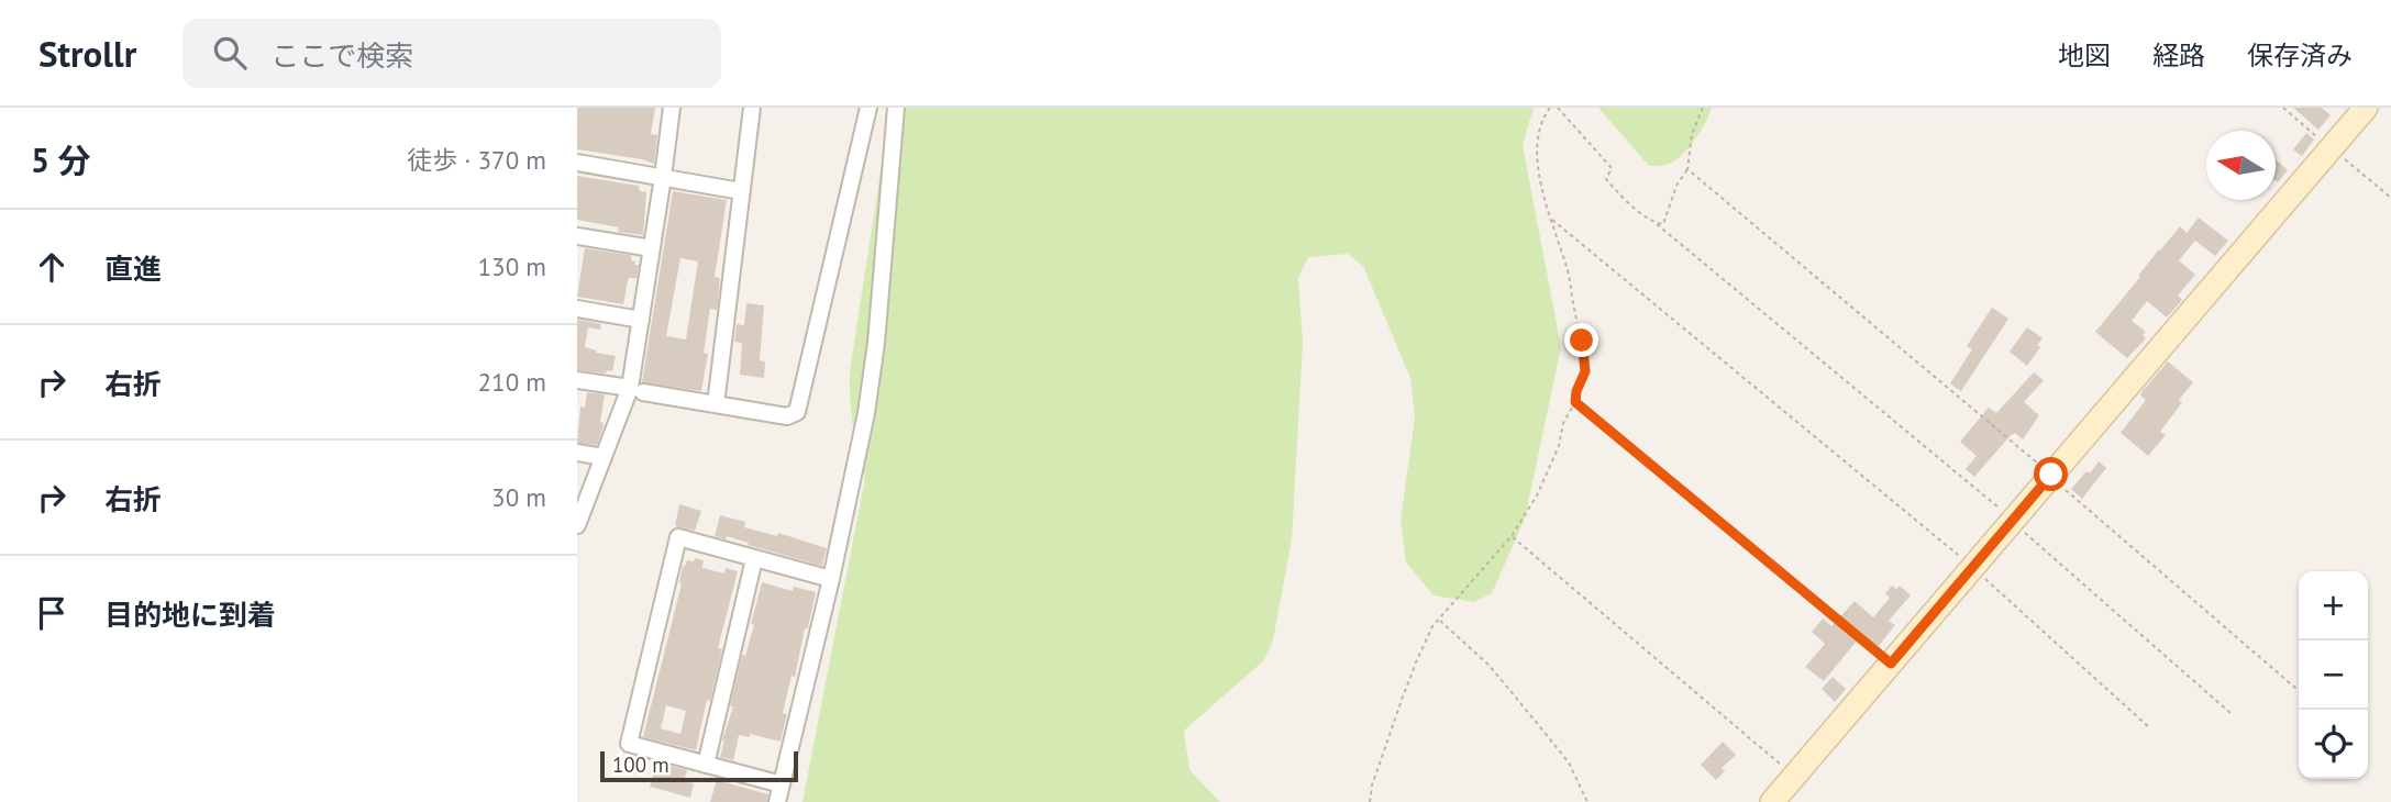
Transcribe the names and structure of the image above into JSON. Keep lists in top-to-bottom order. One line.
{"scale_bar":"100 m","north":"left","page":{"header":"Strollr","search":"ここで検索","nav":["地図","経路","保存済み"],"heading":["5 分","徒歩 · 370 m"],"list":[["直進","130 m"],["右折","210 m"],["右折","30 m"],"目的地に到着"],"map_buttons":["+","−"],"scale":"100 m"}}
